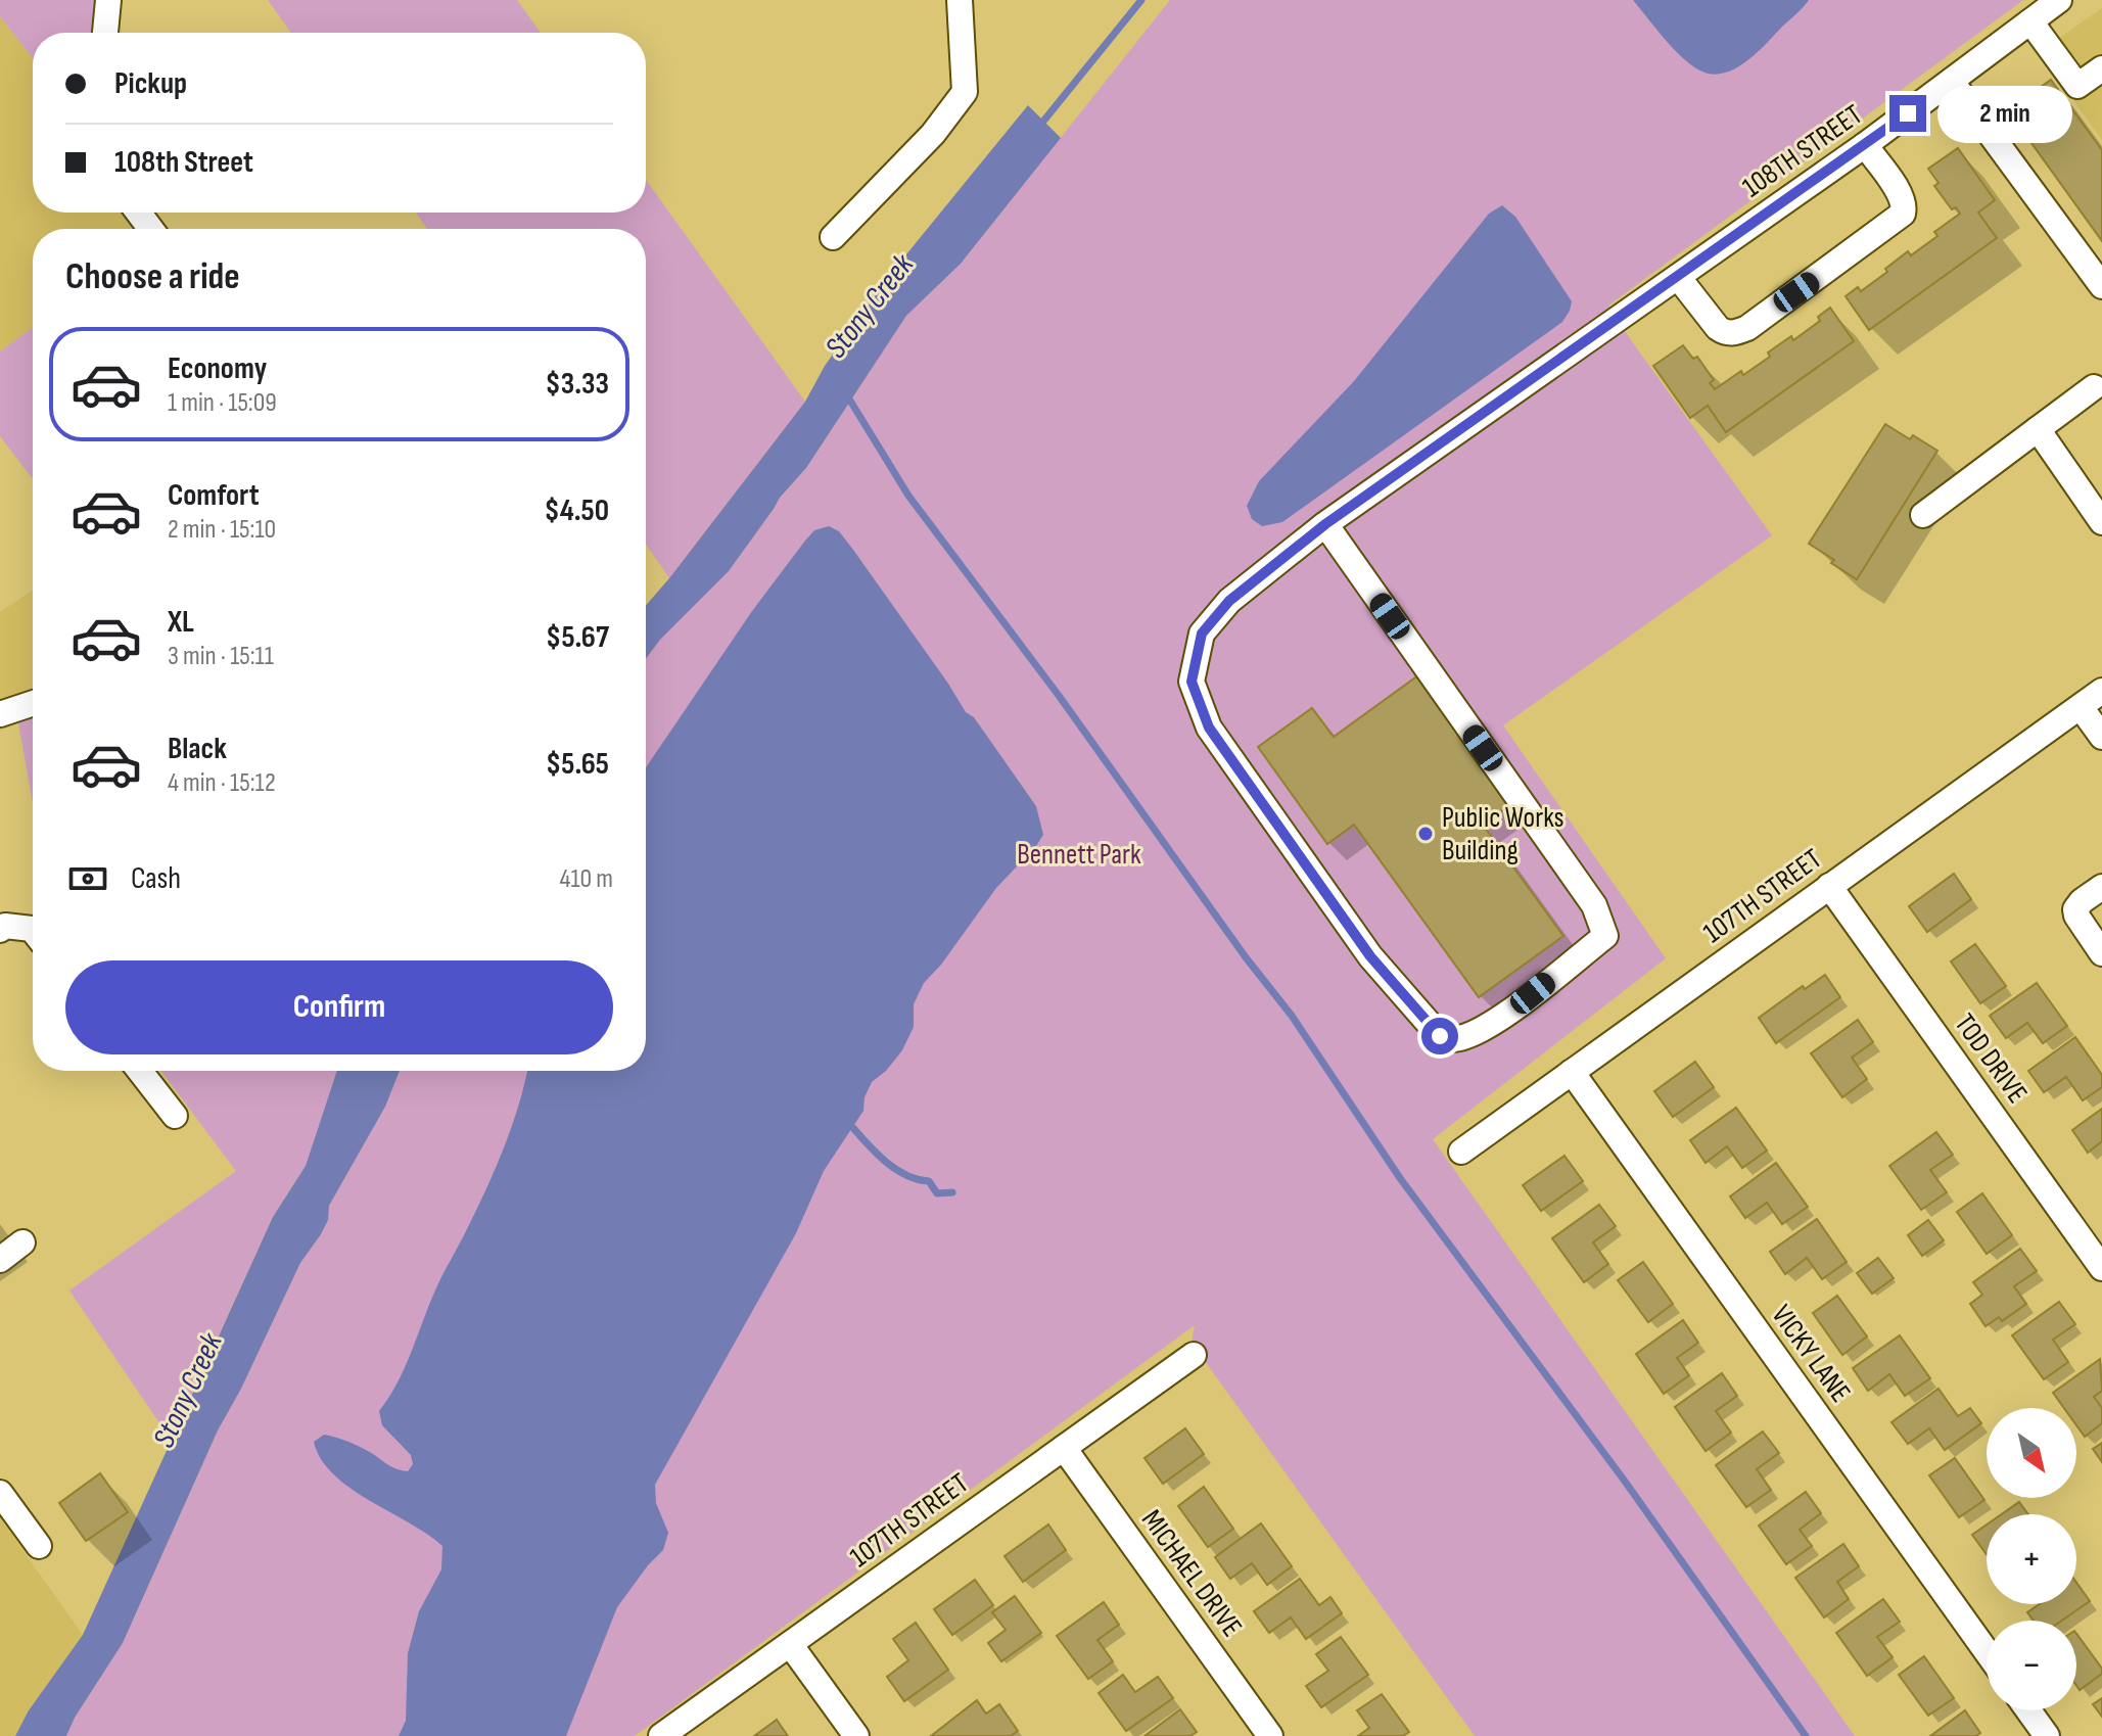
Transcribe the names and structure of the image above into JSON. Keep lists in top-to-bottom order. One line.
{"streets":{"street":["108TH STREET","107TH STREET","TOD DRIVE","VICKY LANE","MICHAEL DRIVE"]},"crossings":[["107TH STREET","TOD DRIVE"],["107TH STREET","VICKY LANE"],["107TH STREET","MICHAEL DRIVE"]],"water":["Stony Creek"],"parks":["Bennett Park"],"places":["Public Works Building"],"north":"bottom right","page":{"banner":["Pickup","108th Street"],"bubble":"2 min","heading":"Choose a ride","list":[{"name":"Economy","note":"1 min · 15:09","value":"$3.33"},{"name":"Comfort","note":"2 min · 15:10","value":"$4.50"},{"name":"XL","note":"3 min · 15:11","value":"$5.67"},{"name":"Black","note":"4 min · 15:12","value":"$5.65"}],"pay":["Cash","410 m"],"buttons":"Confirm","map_buttons":["+","−"]}}
